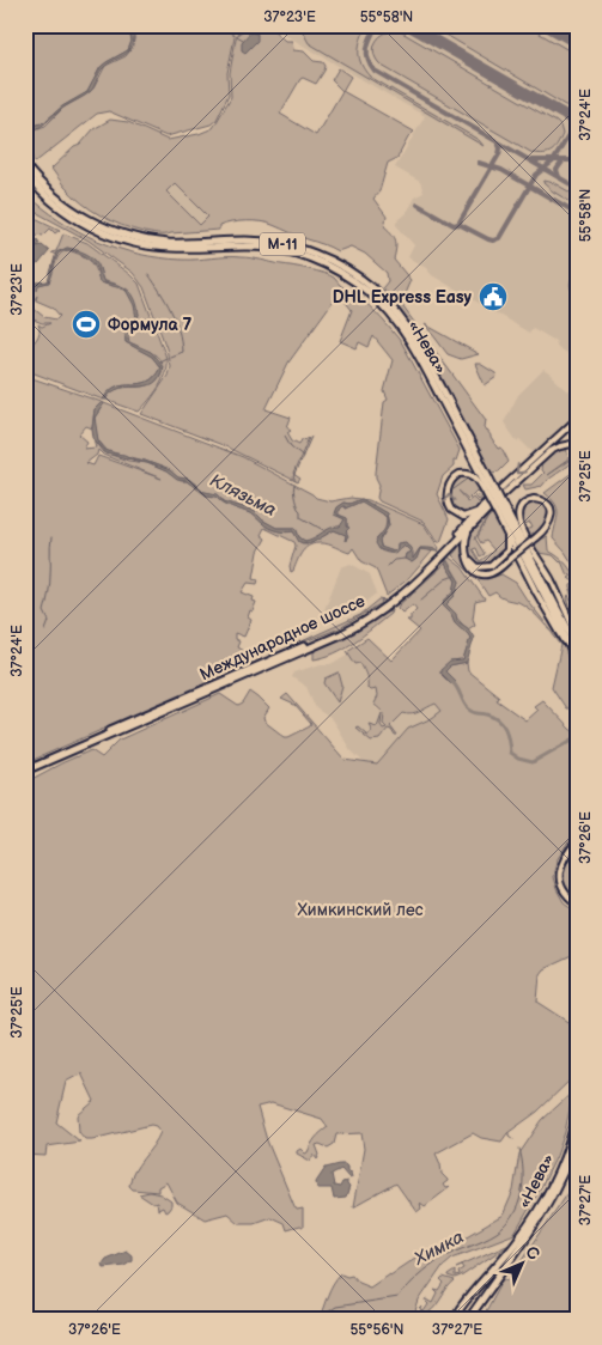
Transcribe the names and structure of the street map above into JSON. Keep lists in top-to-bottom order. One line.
{"streets":{"highway":["М-11","«Нева»","Международное шоссе"]},"crossings":[["М-11","«Нева»"],["М-11","Международное шоссе"]],"water":["Клязьма","Химка"],"parks":["Химкинский лес"],"places":{"public building":["DHL Express Easy"],"sports":["Формула 7"]},"north":"top right","coordinates":["37°23'E","55°58'N","37°24'E","37°25'E","37°26'E","37°27'E","55°56'N"]}
